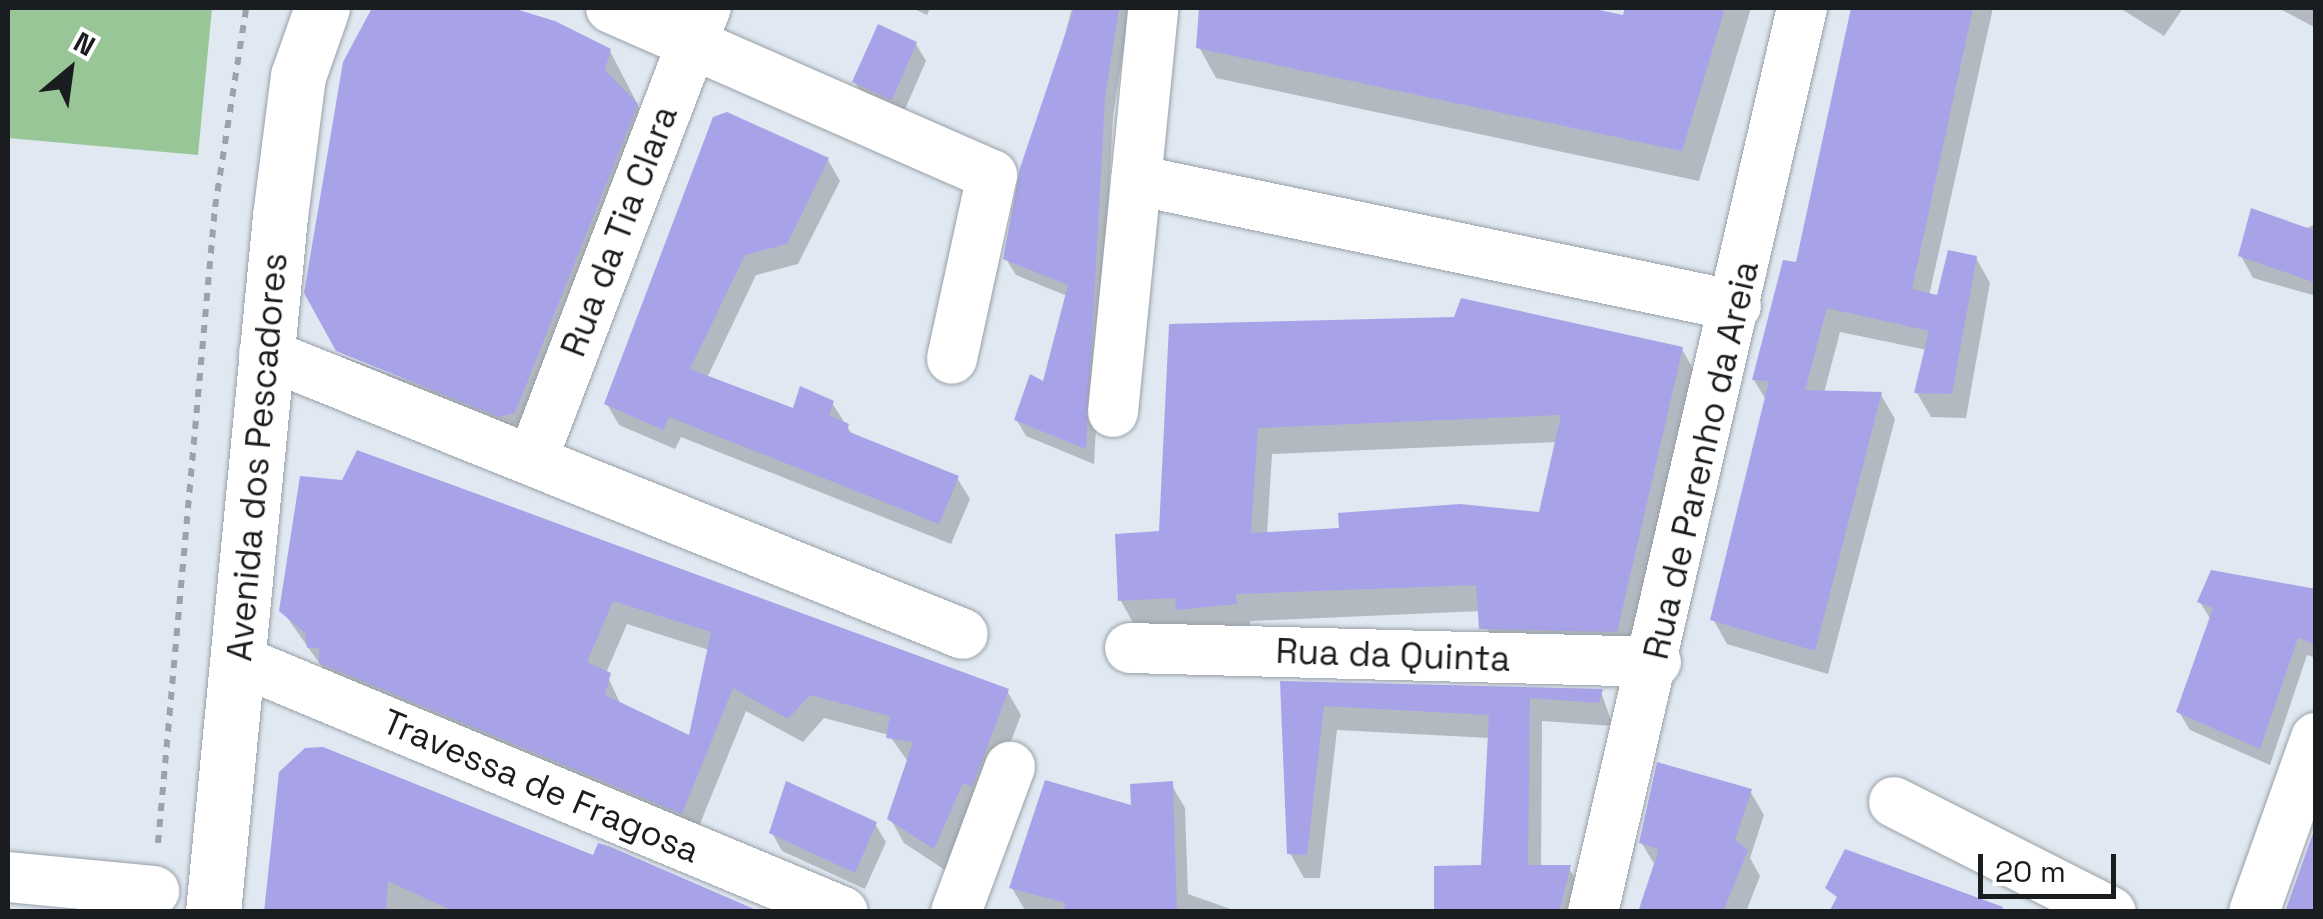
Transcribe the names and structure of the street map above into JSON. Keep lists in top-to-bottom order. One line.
{"streets":{"street":["Rua da Tia Clara","Avenida dos Pescadores","Rua de Parenho da Areia","Rua da Quinta","Travessa de Fragosa"]},"crossings":[["Avenida dos Pescadores","Travessa de Fragosa"],["Rua de Parenho da Areia","Rua da Quinta"]],"scale_bar":"20 m","north":"top right"}
